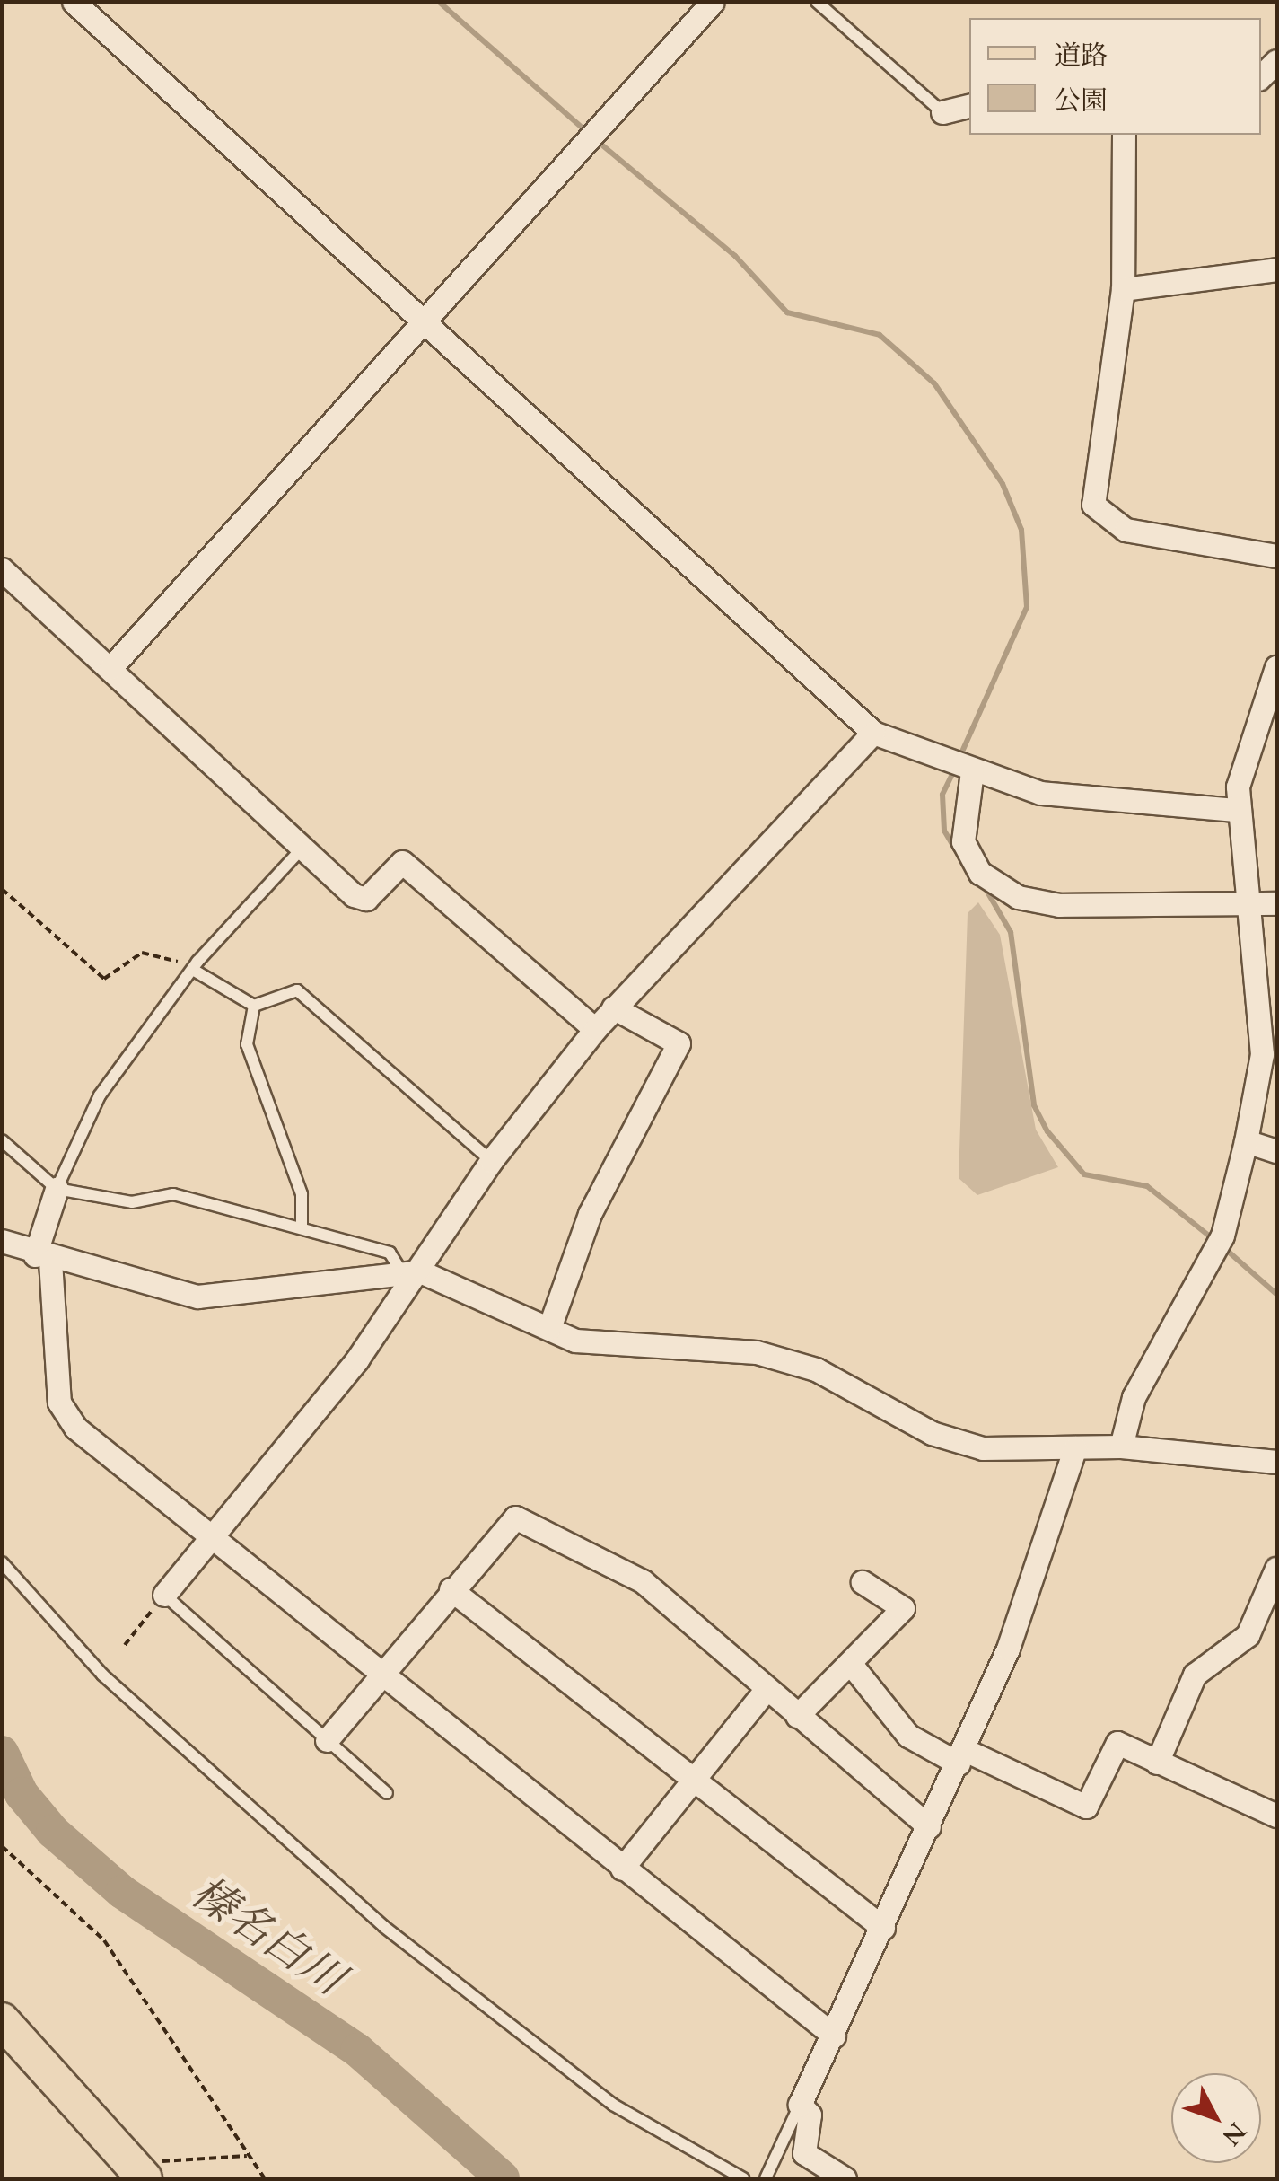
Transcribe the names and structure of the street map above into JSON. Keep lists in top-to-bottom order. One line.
{"water":["榛名白川"],"legend":["道路","公園"],"north":"bottom right"}
